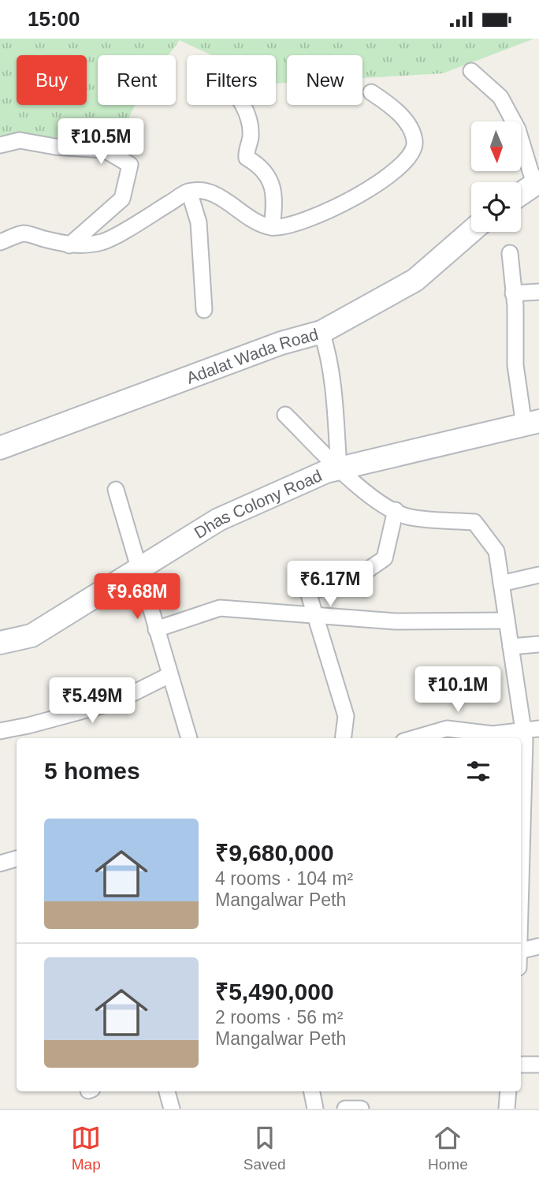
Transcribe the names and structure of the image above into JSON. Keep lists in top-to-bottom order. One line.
{"streets":{"street":["Adalat Wada Road","Dhas Colony Road"]},"north":"bottom","page":{"status":"15:00","chip":["Buy","Rent","Filters","New"],"price":["₹10.5M","₹6.17M","₹9.68M","₹10.1M","₹5.49M"],"heading":"5 homes","list":[{"name":"₹9,680,000","note":"4 rooms · 104 m² · Mangalwar Peth"},{"name":"₹5,490,000","note":"2 rooms · 56 m² · Mangalwar Peth"}],"tabs":["Map","Saved","Home"]}}
